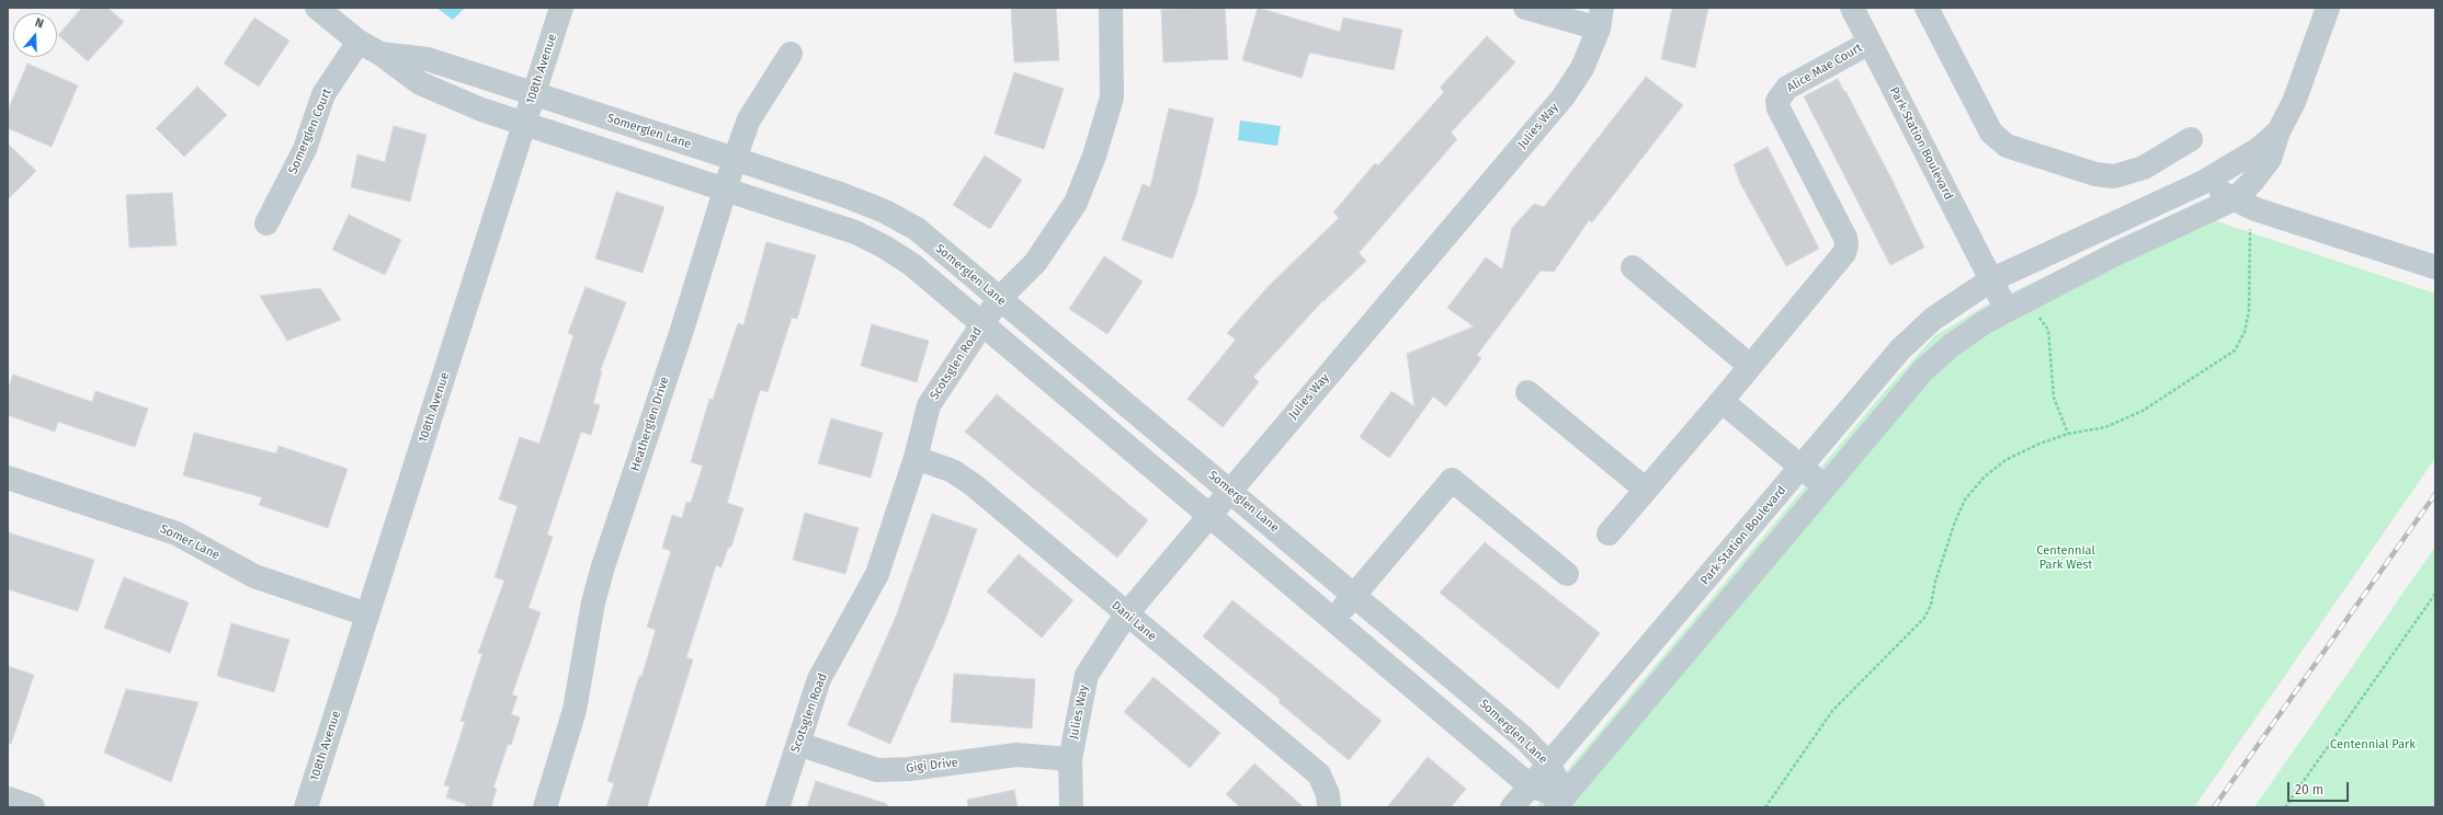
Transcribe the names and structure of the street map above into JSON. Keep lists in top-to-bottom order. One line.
{"streets":{"street":["Alice Mae Court","108th Avenue","Julies Way","Somerglen Court","Somerglen Lane","Park Station Boulevard","Scotsglen Road","Heatherglen Drive","Somer Lane","Dani Lane","Gigi Drive"]},"crossings":[["Alice Mae Court","Park Station Boulevard"],["108th Avenue","Somerglen Lane"],["108th Avenue","Somer Lane"],["Julies Way","Somerglen Lane"],["Julies Way","Dani Lane"],["Julies Way","Gigi Drive"],["Somerglen Court","Somerglen Lane"],["Somerglen Lane","Park Station Boulevard"],["Somerglen Lane","Scotsglen Road"],["Somerglen Lane","Heatherglen Drive"],["Scotsglen Road","Dani Lane"],["Scotsglen Road","Gigi Drive"]],"parks":["Centennial Park West","Centennial Park"],"scale_bar":"20 m","north":"top"}
